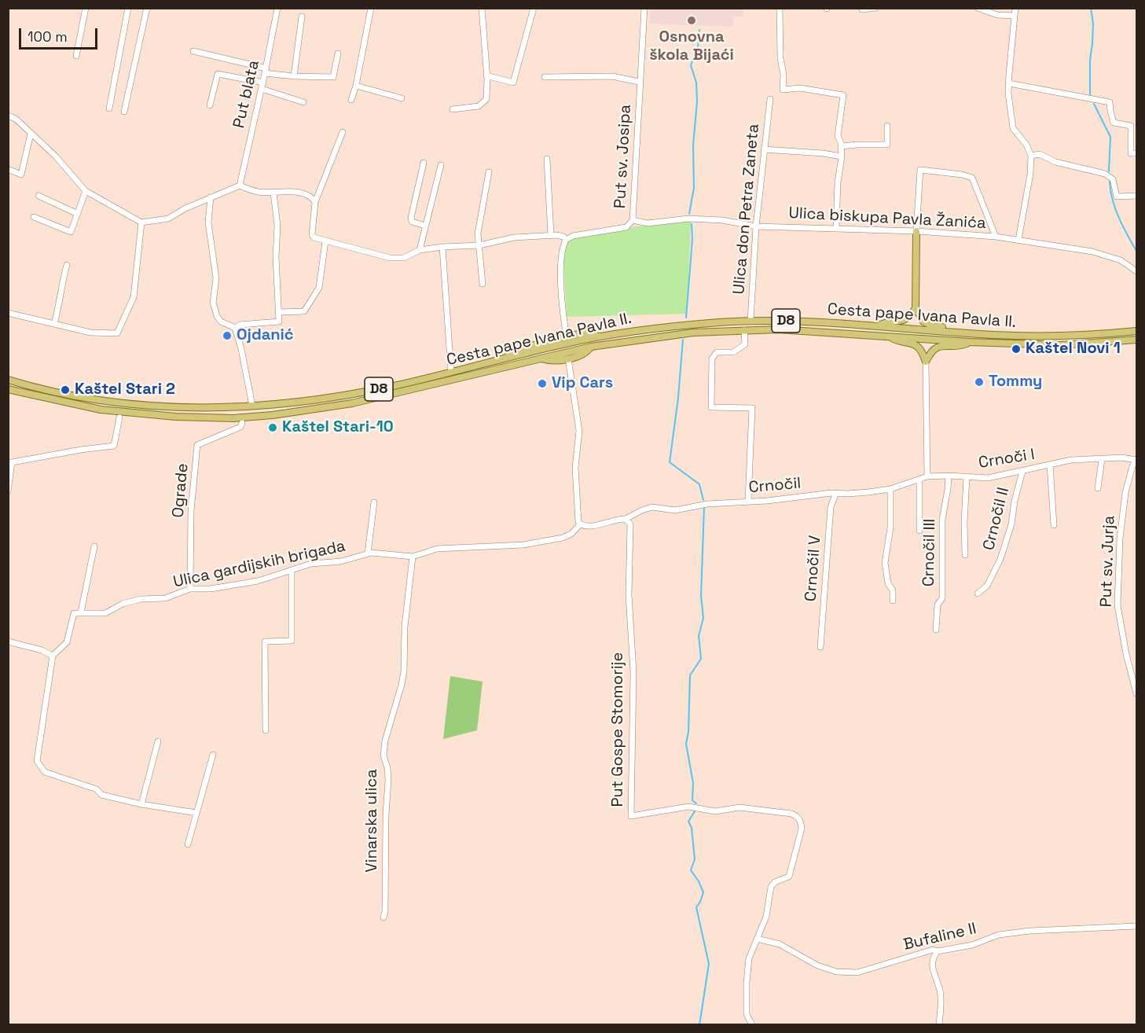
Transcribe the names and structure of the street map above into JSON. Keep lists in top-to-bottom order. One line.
{"streets":{"main road":["Cesta pape Ivana Pavla II.","D8"],"street":["Put blata","Put sv. Josipa","Ulica don Petra Zaneta","Ulica biskupa Pavla Žanića","Crnoči l","Crnočil","Ograde","Crnočil II","Crnočil III","Put sv. Jurja","Ulica gardijskih brigada","Crnočil V","Put Gospe Stomorije","Vinarska ulica","Bufaline II"]},"crossings":[["Put sv. Josipa","Ulica biskupa Pavla Žanića"],["Ulica don Petra Zaneta","Ulica biskupa Pavla Žanića"],["Ulica don Petra Zaneta","Cesta pape Ivana Pavla II."],["Crnoči l","Crnočil"],["Crnoči l","Crnočil II"],["Crnoči l","Crnočil III"],["Crnoči l","Put sv. Jurja"],["Crnočil","Crnočil V"],["Crnočil","Put Gospe Stomorije"],["Ograde","Ulica gardijskih brigada"],["Ulica gardijskih brigada","Vinarska ulica"],["Put Gospe Stomorije","Bufaline II"]],"places":["Osnovna škola Bijaći","Ojdanić","Kaštel Novi 1","Tommy","Vip Cars","Kaštel Stari 2","Kaštel Stari-10"],"scale_bar":"100 m"}
